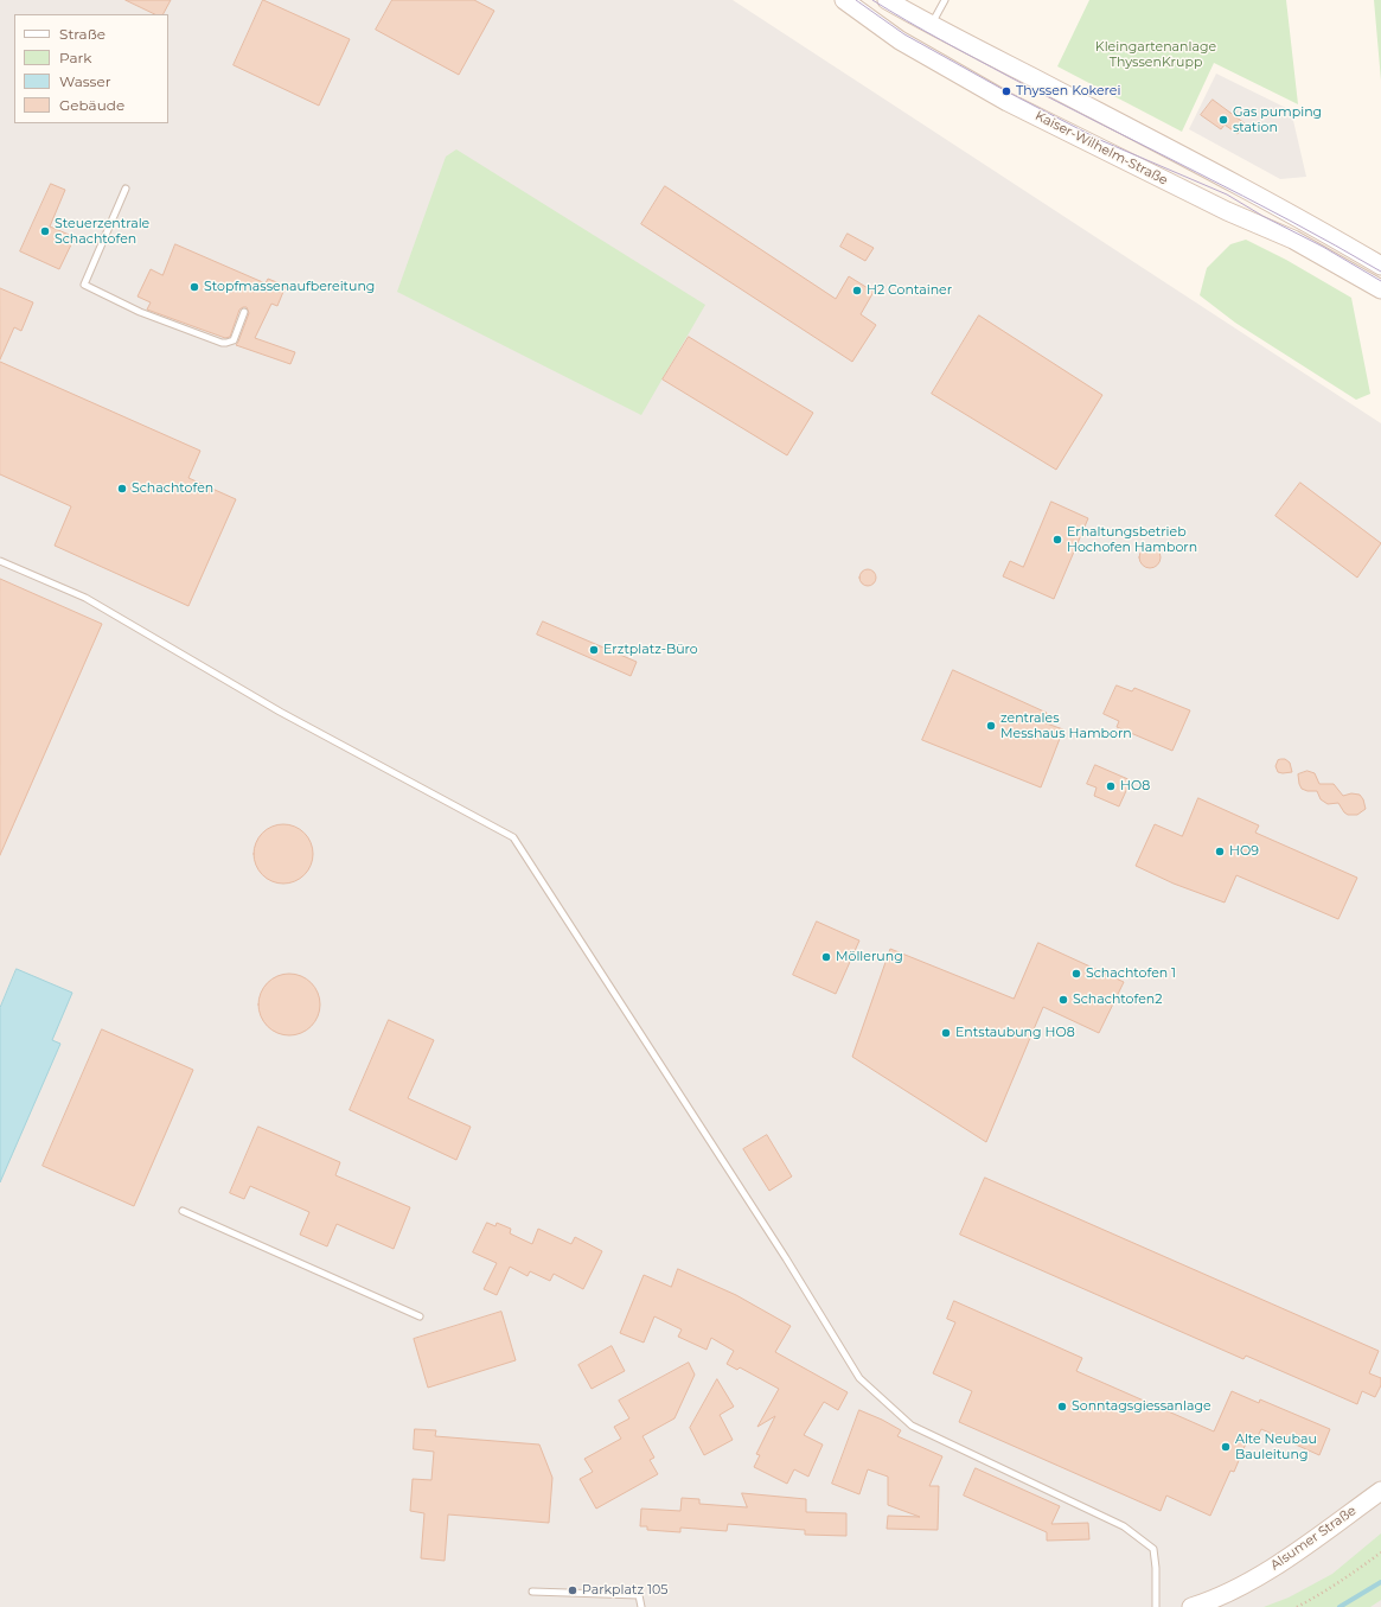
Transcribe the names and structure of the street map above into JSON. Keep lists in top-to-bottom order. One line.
{"streets":{"main road":["Kaiser-Wilhelm-Straße","Alsumer Straße"]},"parks":["Kleingartenanlage ThyssenKrupp"],"places":["Thyssen Kokerei","Gas pumping station","Steuerzentrale Schachtofen","Stopfmassenaufbereitung","H2 Container","Schachtofen","Erhaltungsbetrieb Hochofen Hamborn","Erztplatz-Büro","zentrales Messhaus Hamborn","HO8","HO9","Möllerung","Schachtofen 1","Schachtofen2","Entstaubung HO8","Sonntagsgiessanlage","Alte Neubau Bauleitung","Parkplatz 105"],"legend":["Straße","Park","Wasser","Gebäude"]}
